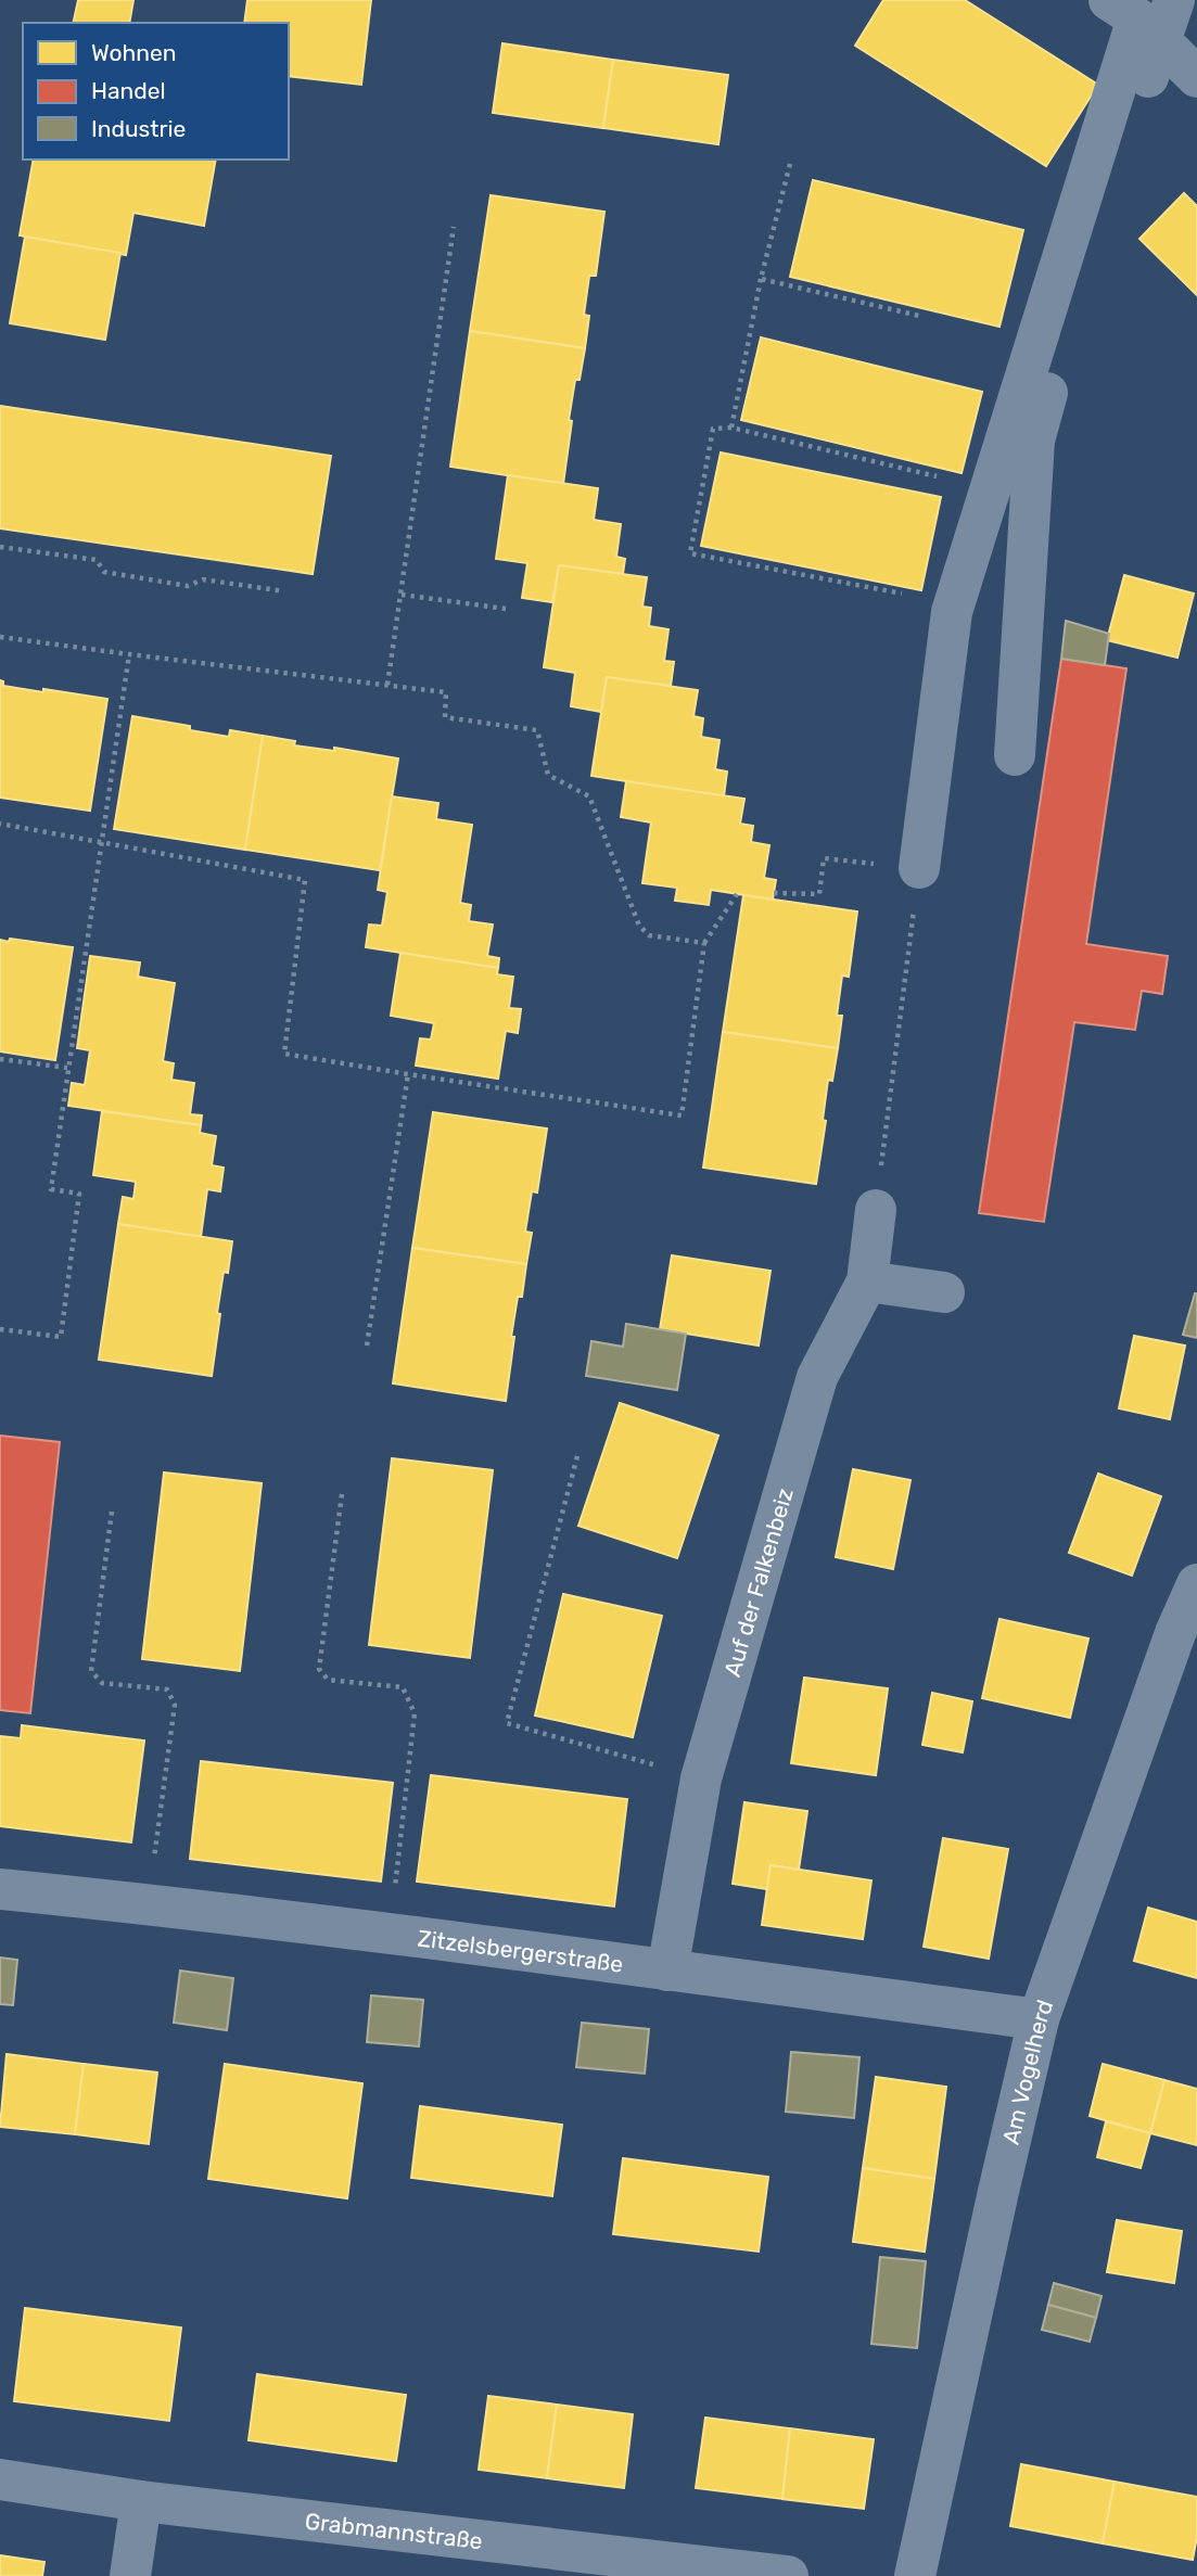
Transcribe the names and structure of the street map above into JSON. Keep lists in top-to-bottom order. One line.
{"streets":{"street":["Auf der Falkenbeiz","Zitzelsbergerstraße","Am Vogelherd","Grabmannstraße"]},"crossings":[["Auf der Falkenbeiz","Zitzelsbergerstraße"],["Zitzelsbergerstraße","Am Vogelherd"]],"legend":["Wohnen","Handel","Industrie"]}
